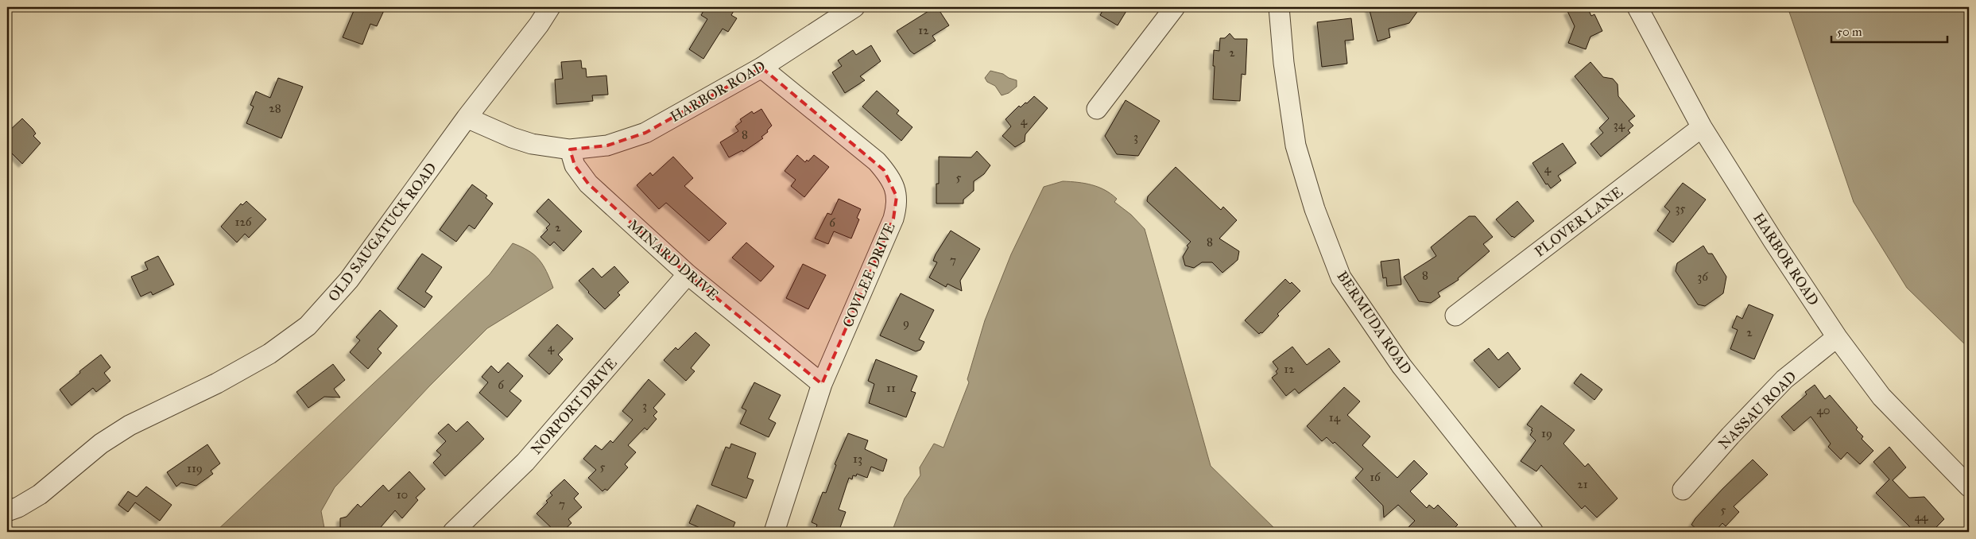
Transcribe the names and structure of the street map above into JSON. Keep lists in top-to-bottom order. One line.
{"streets":{"street":["HARBOR ROAD","PLOVER LANE","OLD SAUGATUCK ROAD","MINARD DRIVE","COVLEE DRIVE","BERMUDA ROAD","NORPORT DRIVE","NASSAU ROAD"]},"crossings":[["HARBOR ROAD","PLOVER LANE"],["HARBOR ROAD","MINARD DRIVE"],["HARBOR ROAD","COVLEE DRIVE"],["HARBOR ROAD","NASSAU ROAD"],["MINARD DRIVE","COVLEE DRIVE"],["MINARD DRIVE","NORPORT DRIVE"]],"house_numbers":["12","2","28","4","34","8","3","4","5","35","126","6","2","8","7","8","36","9","2","4","12","6","11","3","40","14","19","13","5","119","16","21","10","7","5","44"],"scale_bar":"50 m"}
